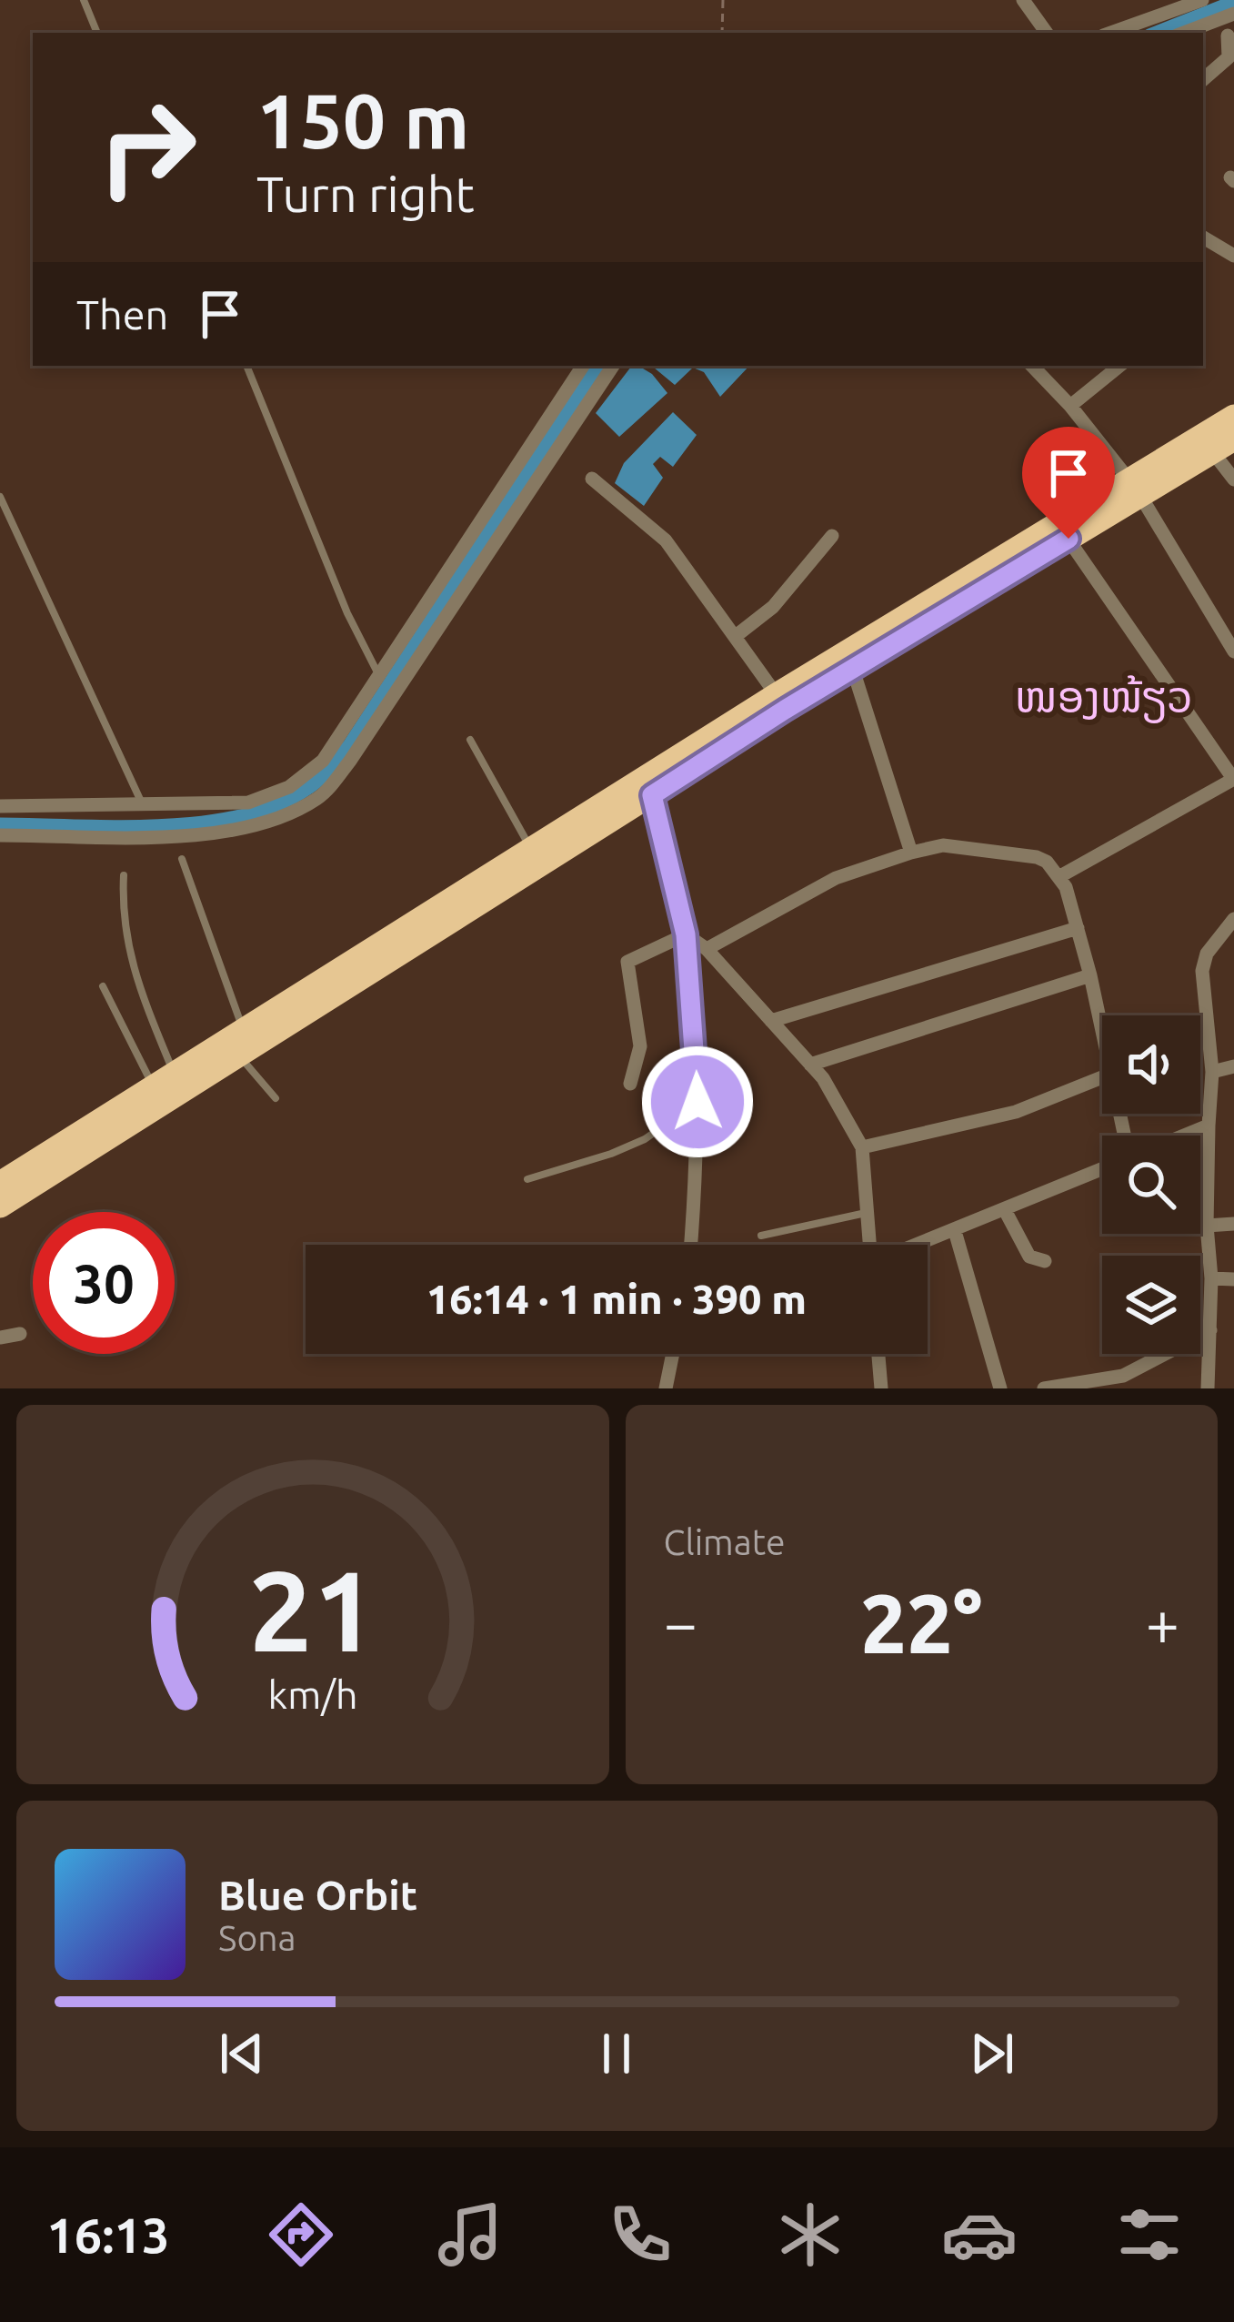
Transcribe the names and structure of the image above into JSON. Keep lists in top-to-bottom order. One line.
{"districts":["ໜອງໜ້ຽວ"],"page":{"turn":["150 m","Turn right"],"then":"Then","limit":"30","trip":"16:14 · 1 min · 390 m","tile":"Climate","heat":["−","22°","+"],"song":["Blue Orbit","Sona"],"tabs":"16:13","gauge":["21","km/h"]}}
